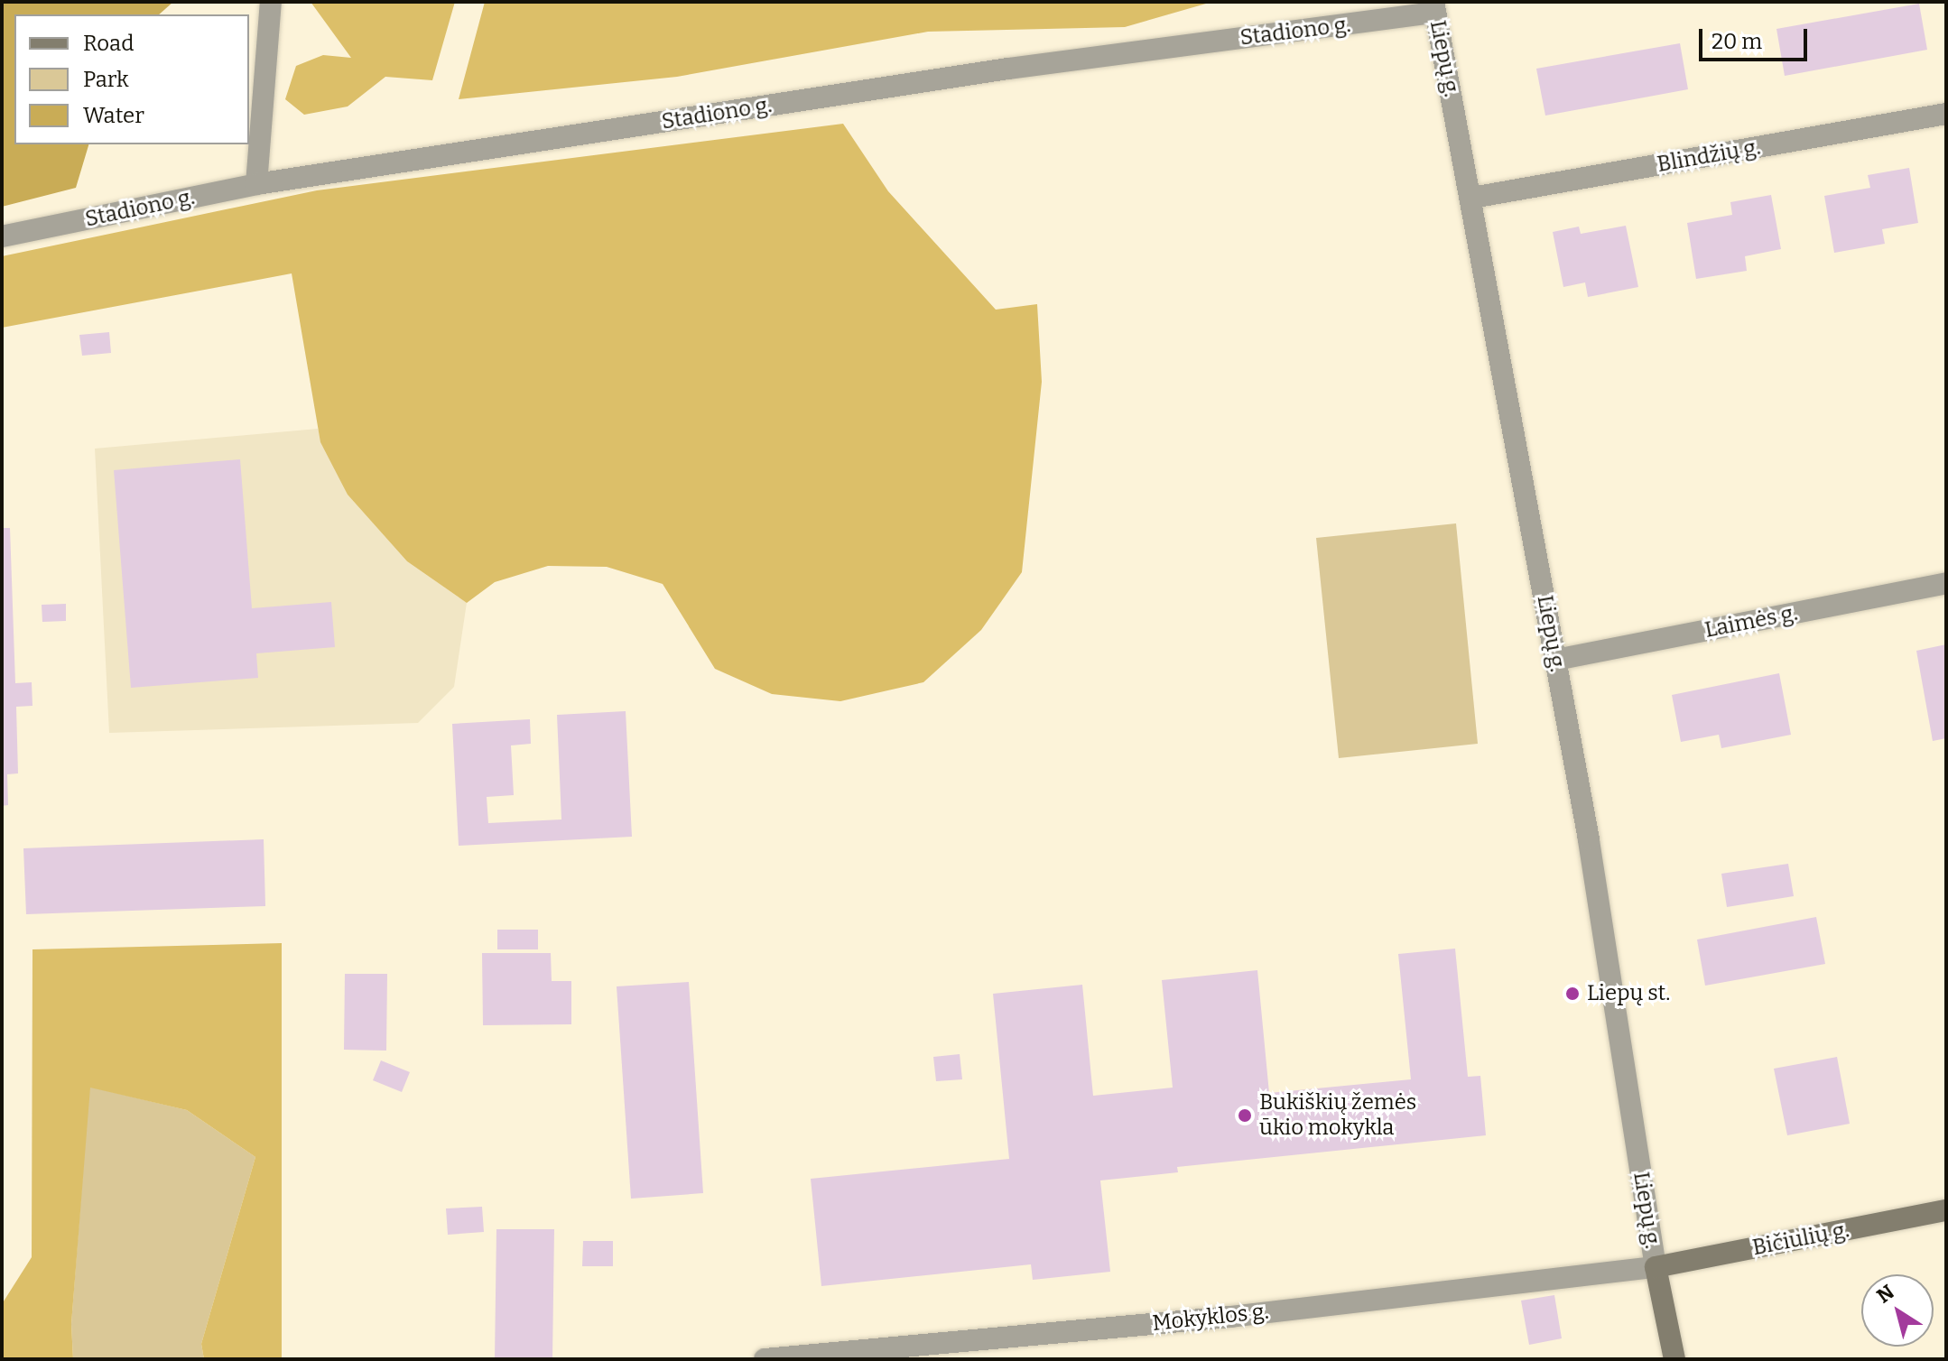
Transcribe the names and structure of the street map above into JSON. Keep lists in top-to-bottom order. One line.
{"streets":{"street":["Stadiono g.","Liepų g.","Blindžių g.","Laimės g.","Bičiulių g.","Mokyklos g."]},"crossings":[["Stadiono g.","Liepų g."],["Liepų g.","Blindžių g."],["Liepų g.","Laimės g."],["Liepų g.","Bičiulių g."],["Liepų g.","Mokyklos g."],["Bičiulių g.","Mokyklos g."]],"places":["Liepų st.","Bukiškių žemės ūkio mokykla"],"legend":["Road","Park","Water"],"scale_bar":"20 m","north":"top left"}
